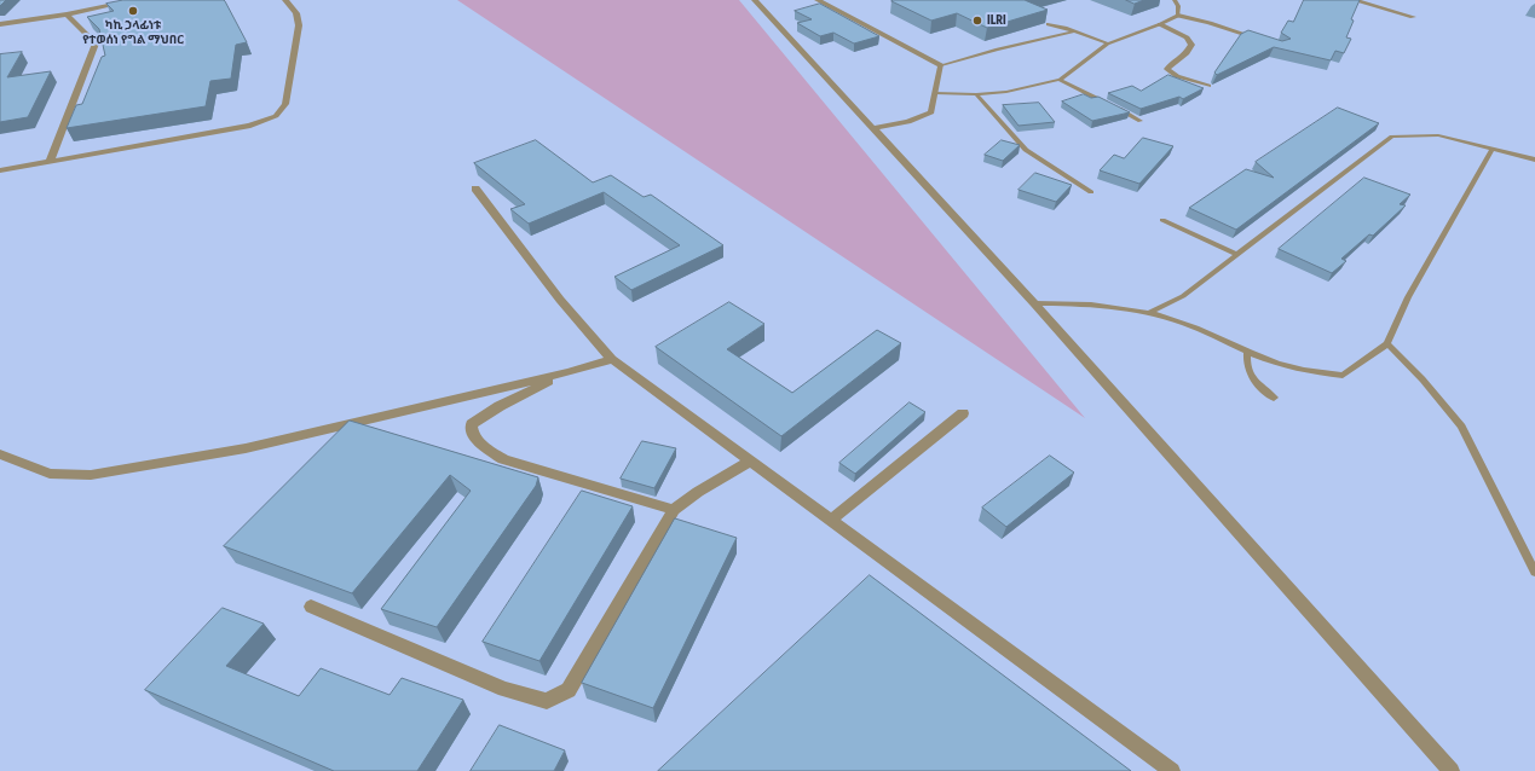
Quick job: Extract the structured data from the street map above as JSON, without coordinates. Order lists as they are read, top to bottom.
{
  "places": ["ካኪ ኃላፊነቱ የተወሰነ የግል ማህበር", "ILRI"]
}
